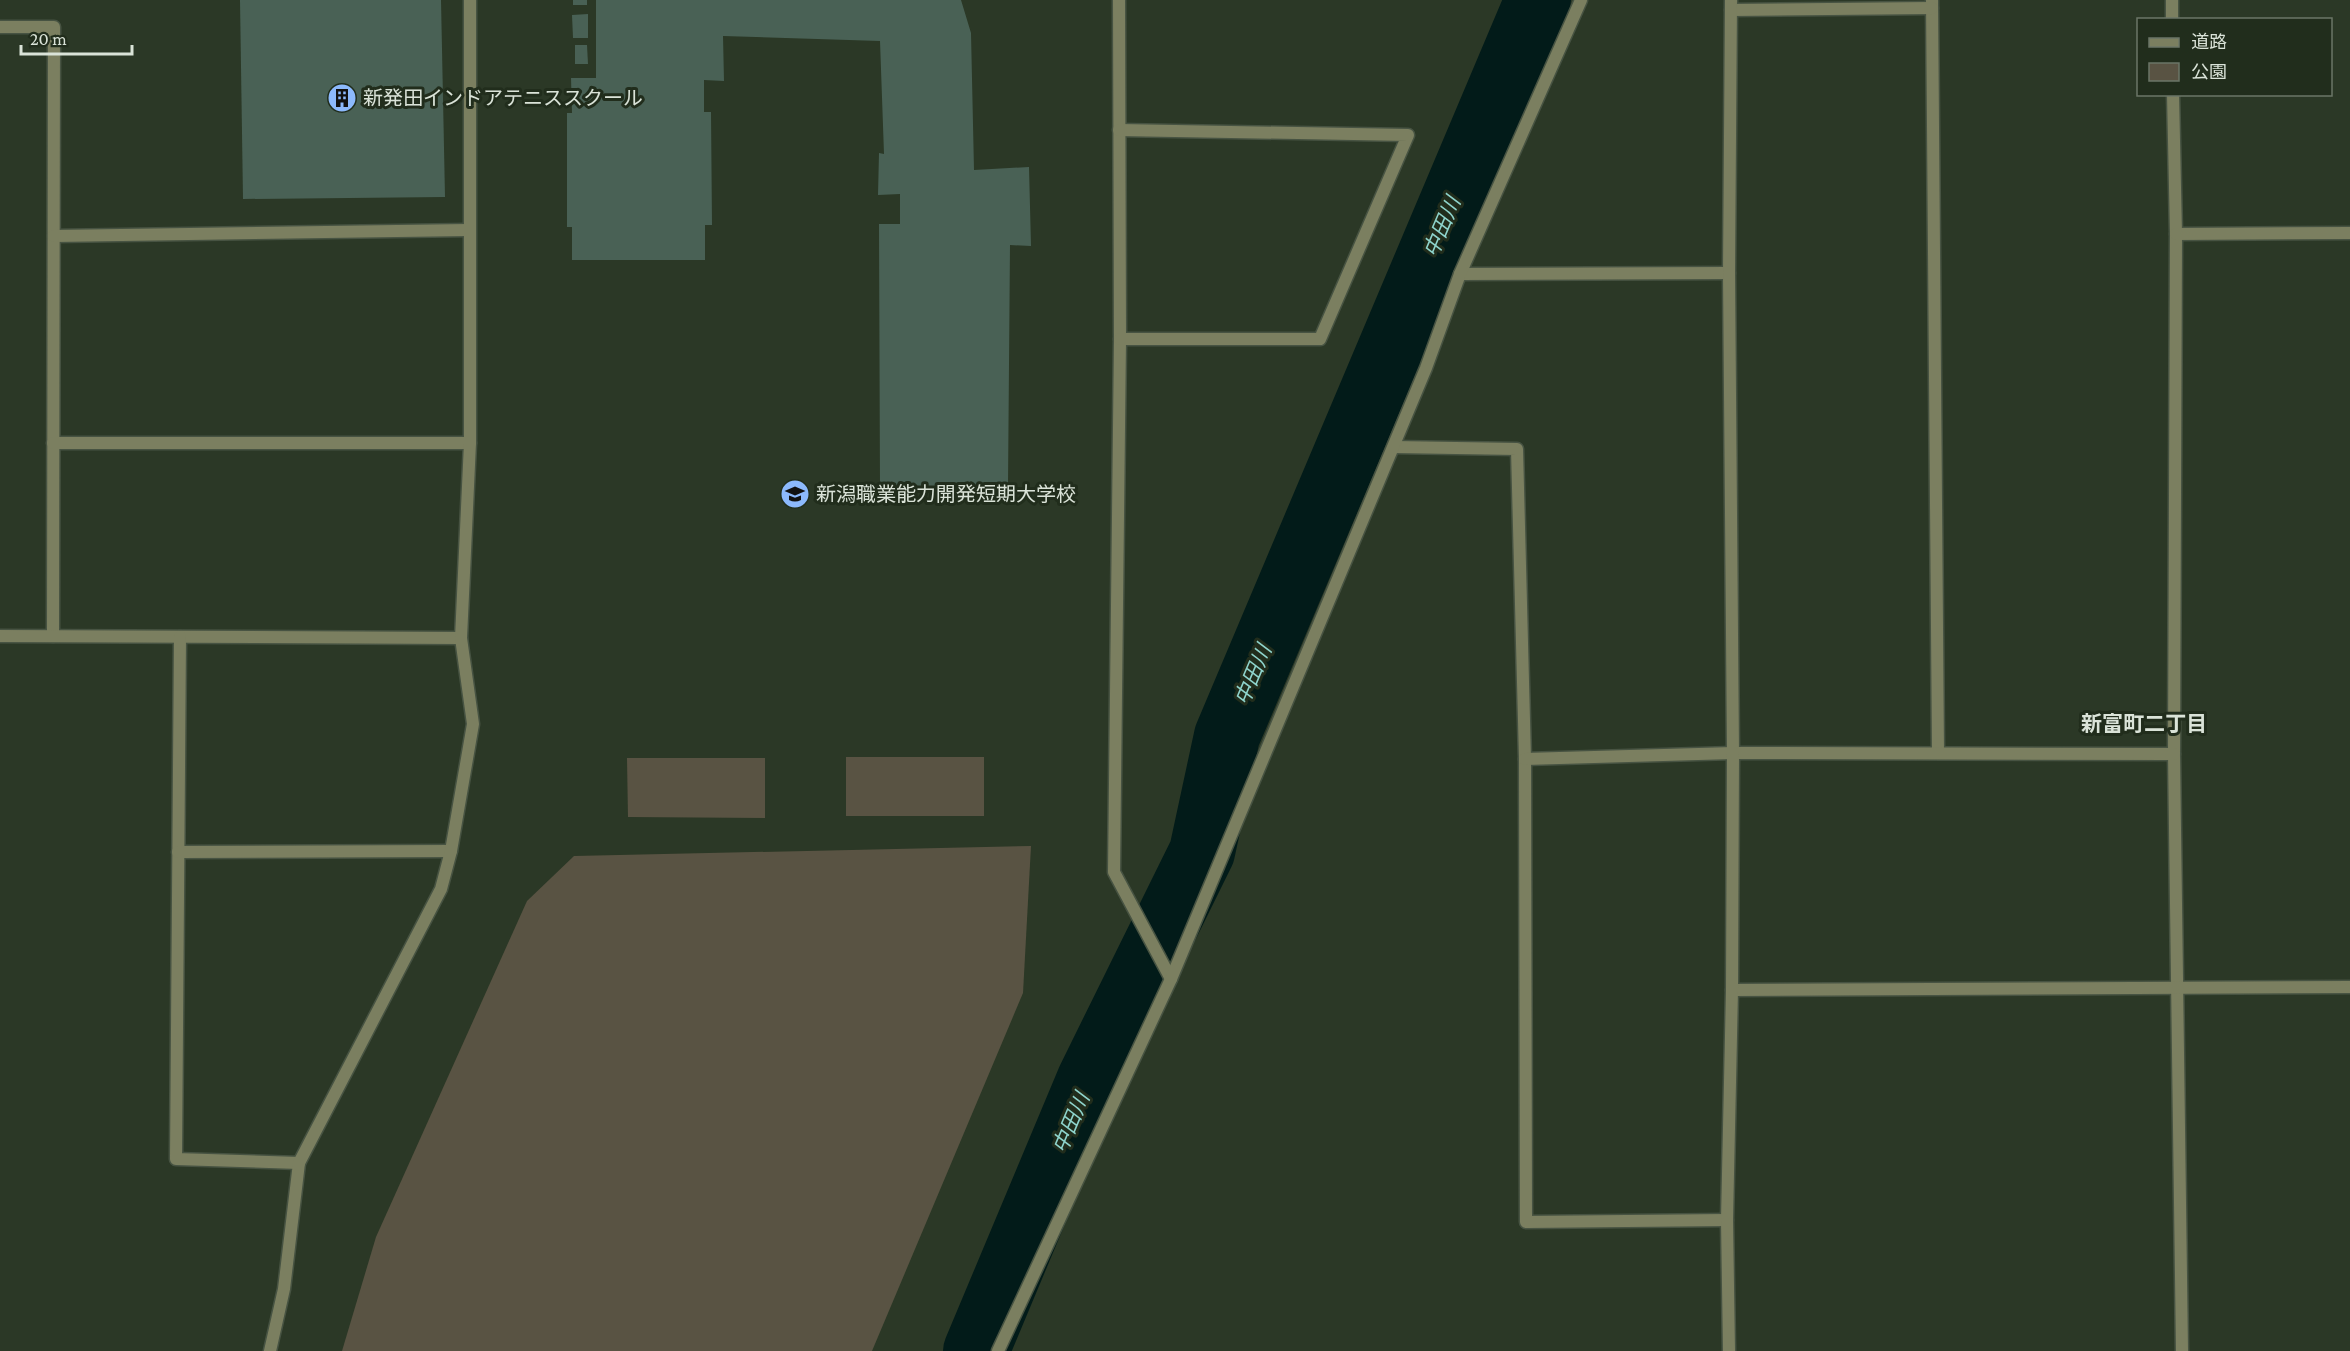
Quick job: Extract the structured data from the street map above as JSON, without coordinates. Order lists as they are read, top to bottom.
{
  "districts": ["新富町二丁目"],
  "water": ["中田川"],
  "places": {
    "building": ["新発田インドアテニススクール"],
    "school or university": ["新潟職業能力開発短期大学校"]
  },
  "legend": ["道路", "公園"],
  "scale_bar": "20 m"
}
